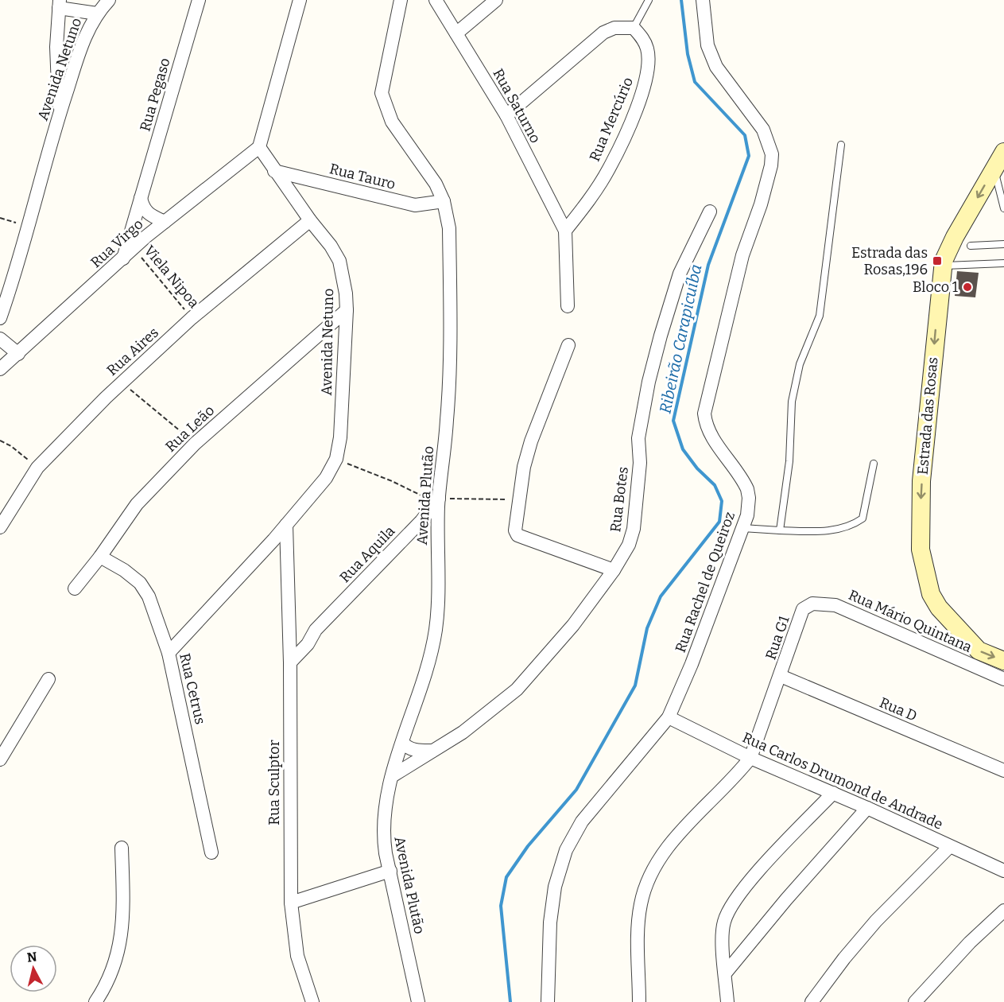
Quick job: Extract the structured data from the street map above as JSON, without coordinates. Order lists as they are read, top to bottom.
{
  "streets": {
    "main road": ["Estrada das Rosas"],
    "street": [
      "Avenida Netuno",
      "Rua Pegaso",
      "Rua Saturno",
      "Rua Mercúrio",
      "Rua Tauro",
      "Rua Virgo",
      "Rua Aires",
      "Rua Leão",
      "Avenida Plutão",
      "Rua Botes",
      "Rua Aquila",
      "Rua Rachel de Queiroz",
      "Rua Mário Quintana",
      "Rua G1",
      "Rua Cetrus",
      "Rua D",
      "Rua Carlos Drumond de Andrade",
      "Rua Sculptor"
    ],
    "path": ["Viela Nipoa"]
  },
  "crossings": [
    ["Avenida Netuno", "Rua Tauro"],
    ["Avenida Netuno", "Rua Virgo"],
    ["Avenida Netuno", "Rua Aires"],
    ["Avenida Netuno", "Rua Leão"],
    ["Avenida Netuno", "Rua Cetrus"],
    ["Avenida Netuno", "Rua Sculptor"],
    ["Rua Pegaso", "Rua Virgo"],
    ["Rua Saturno", "Rua Mercúrio"],
    ["Rua Tauro", "Avenida Plutão"],
    ["Rua Virgo", "Viela Nipoa"],
    ["Viela Nipoa", "Rua Aires"],
    ["Rua Leão", "Rua Cetrus"],
    ["Avenida Plutão", "Rua Botes"],
    ["Avenida Plutão", "Rua Aquila"],
    ["Rua Aquila", "Rua Sculptor"],
    ["Rua Rachel de Queiroz", "Rua Carlos Drumond de Andrade"],
    ["Rua Mário Quintana", "Rua G1"],
    ["Rua G1", "Rua D"],
    ["Rua G1", "Rua Carlos Drumond de Andrade"]
  ],
  "one_way": ["Estrada das Rosas"],
  "water": ["Ribeirão Carapicuíba"],
  "places": {
    "transit": ["Estrada das Rosas,196"],
    "other": ["Bloco 1"]
  },
  "north": "top"
}
